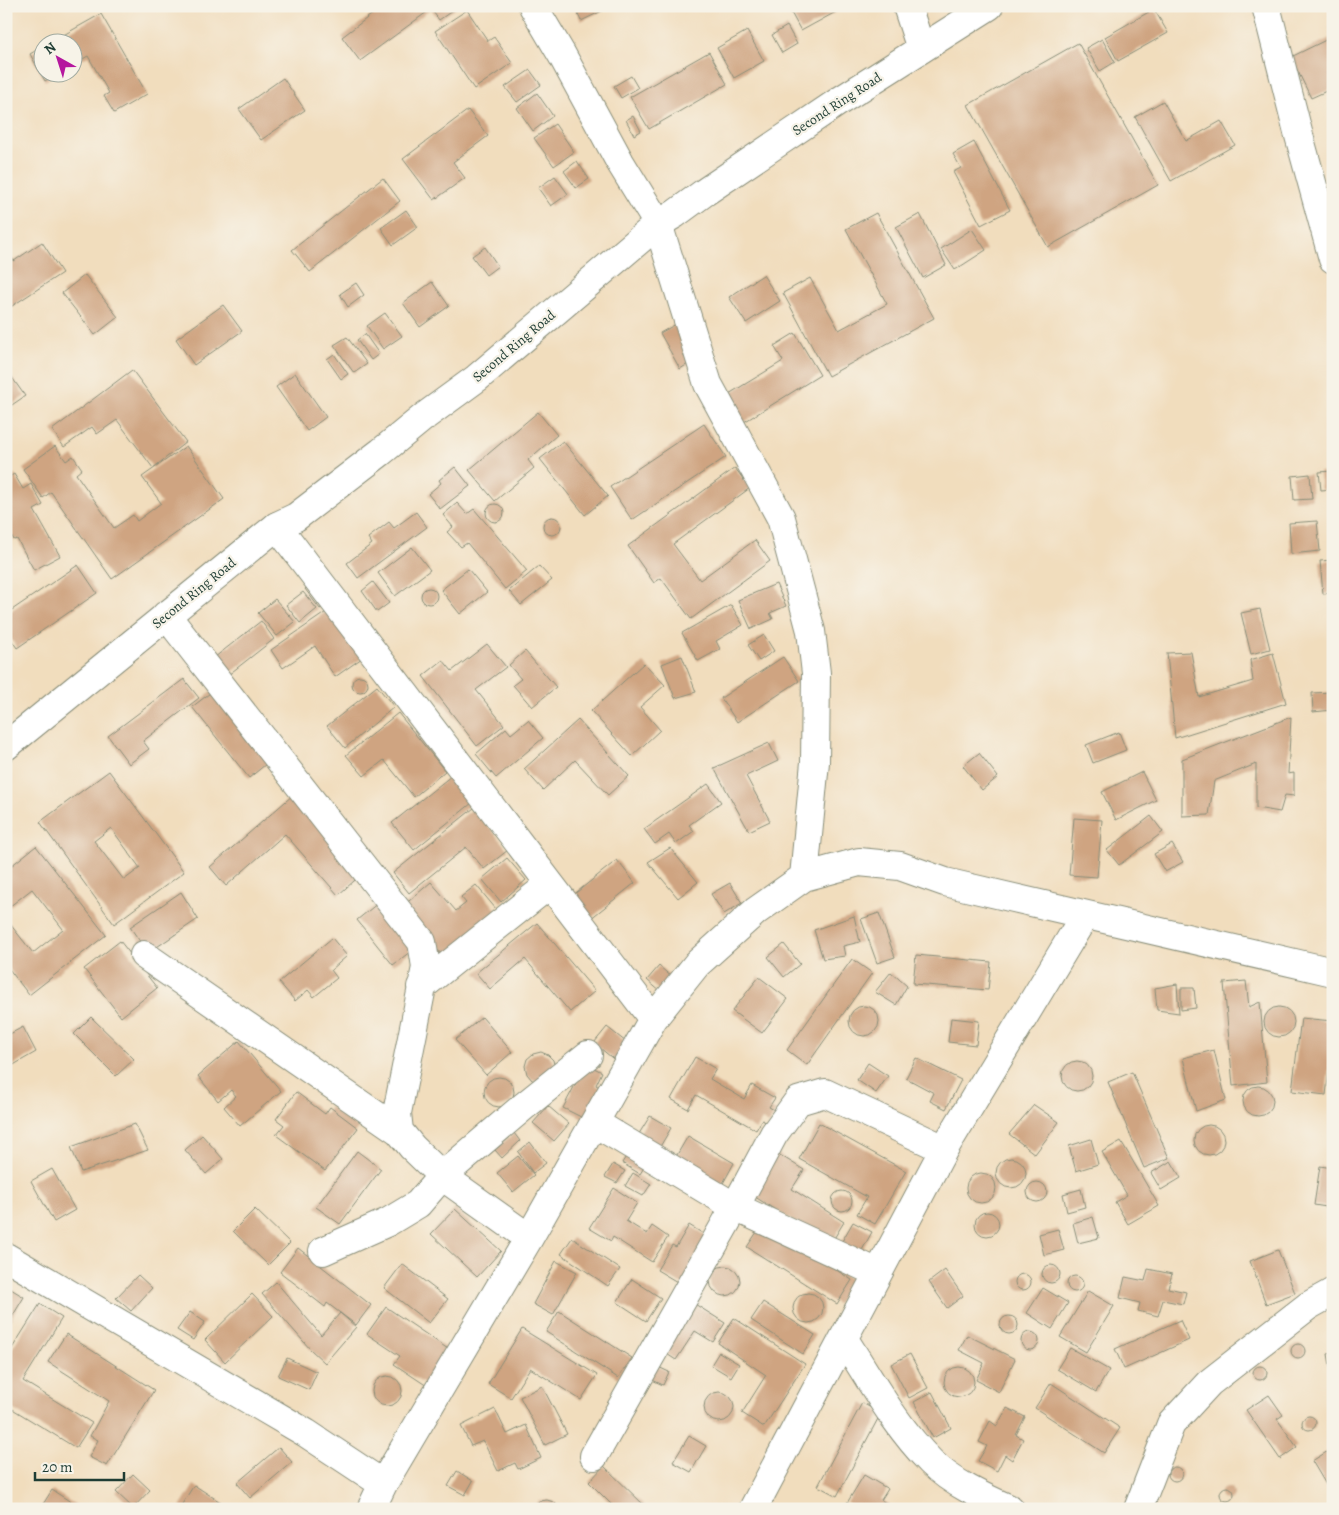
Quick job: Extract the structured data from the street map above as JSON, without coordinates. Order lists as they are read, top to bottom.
{
  "streets": {
    "street": ["Second Ring Road"]
  },
  "scale_bar": "20 m",
  "north": "top left"
}
